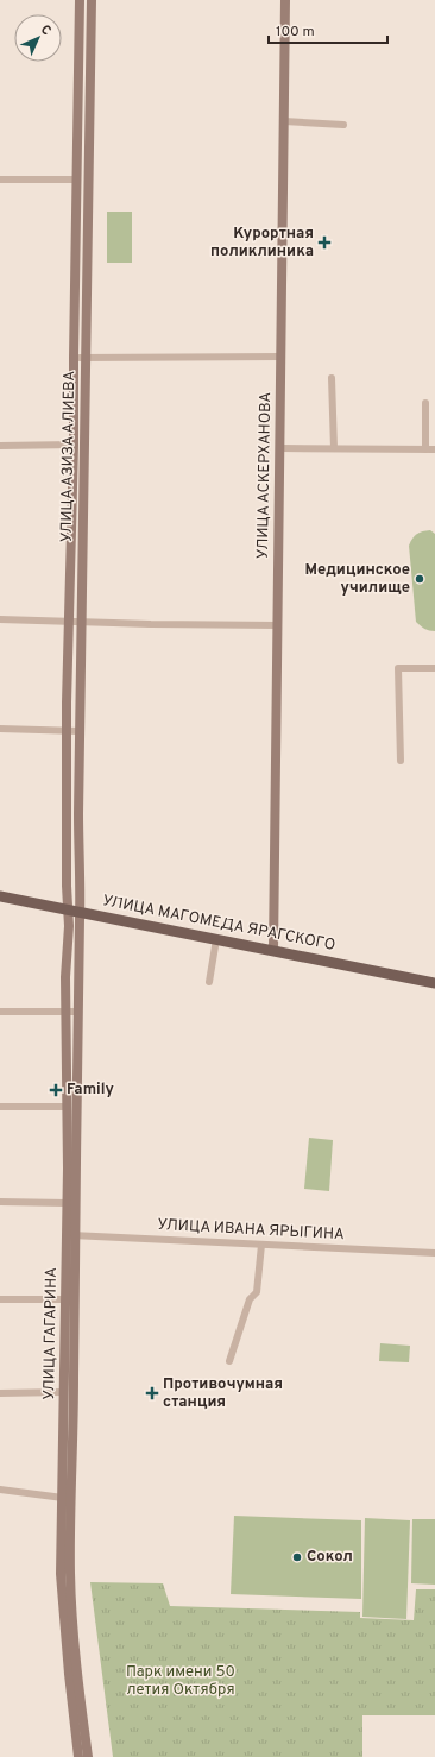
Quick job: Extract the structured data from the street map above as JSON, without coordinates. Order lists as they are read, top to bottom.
{
  "streets": {
    "main road": [
      "УЛИЦА АЗИЗА АЛИЕВА",
      "УЛИЦА АСКЕРХАНОВА",
      "УЛИЦА МАГОМЕДА ЯРАГСКОГО",
      "УЛИЦА ГАГАРИНА"
    ],
    "street": ["УЛИЦА ИВАНА ЯРЫГИНА"]
  },
  "crossings": [
    ["УЛИЦА АЗИЗА АЛИЕВА", "УЛИЦА МАГОМЕДА ЯРАГСКОГО"],
    ["УЛИЦА АЗИЗА АЛИЕВА", "УЛИЦА ГАГАРИНА"],
    ["УЛИЦА АСКЕРХАНОВА", "УЛИЦА МАГОМЕДА ЯРАГСКОГО"],
    ["УЛИЦА МАГОМЕДА ЯРАГСКОГО", "УЛИЦА ГАГАРИНА"],
    ["УЛИЦА ИВАНА ЯРЫГИНА", "УЛИЦА ГАГАРИНА"]
  ],
  "parks": ["Парк имени 50 летия Октября"],
  "places": {
    "health": ["Курортная поликлиника", "Family", "Противочумная станция"],
    "other": ["Медицинское училище", "Сокол"]
  },
  "scale_bar": "100 m",
  "north": "top right"
}
